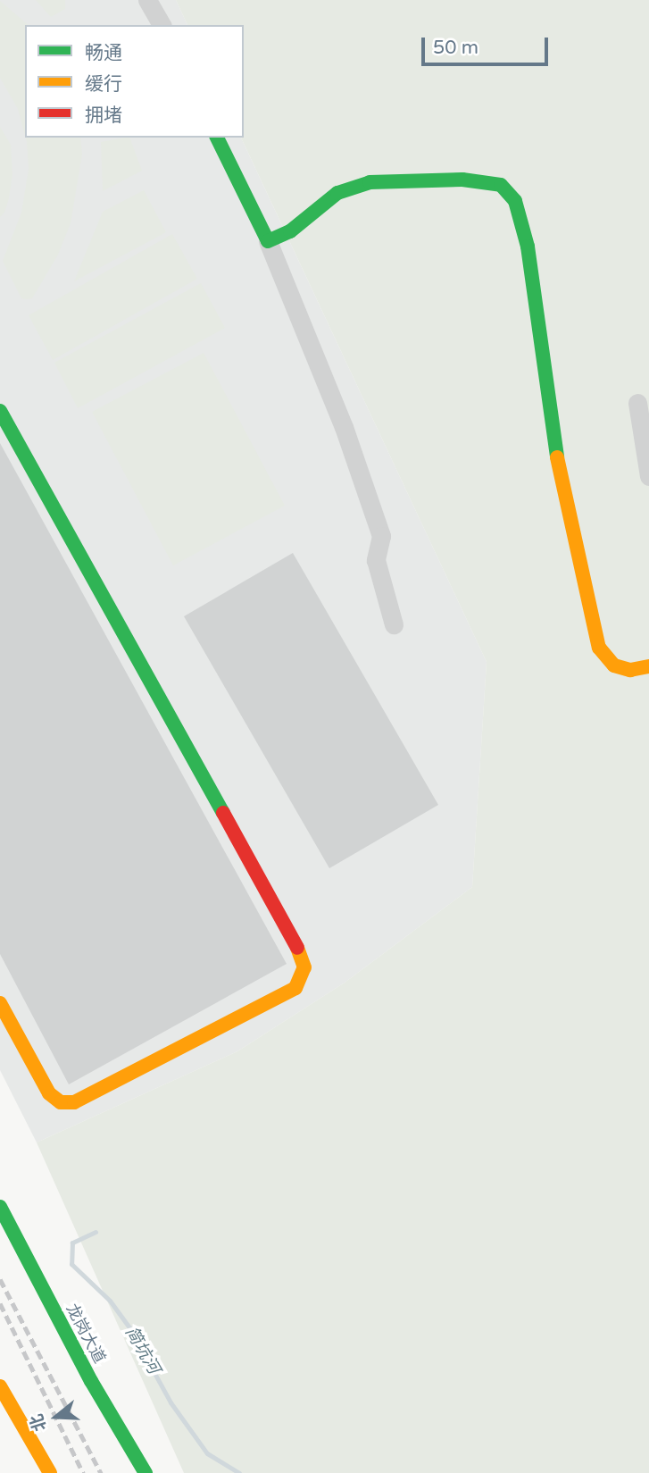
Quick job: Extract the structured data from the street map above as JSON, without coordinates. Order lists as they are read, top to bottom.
{
  "streets": {
    "main road": ["龙岗大道"]
  },
  "water": ["简坑河"],
  "legend": ["畅通", "缓行", "拥堵"],
  "scale_bar": "50 m",
  "north": "left"
}
